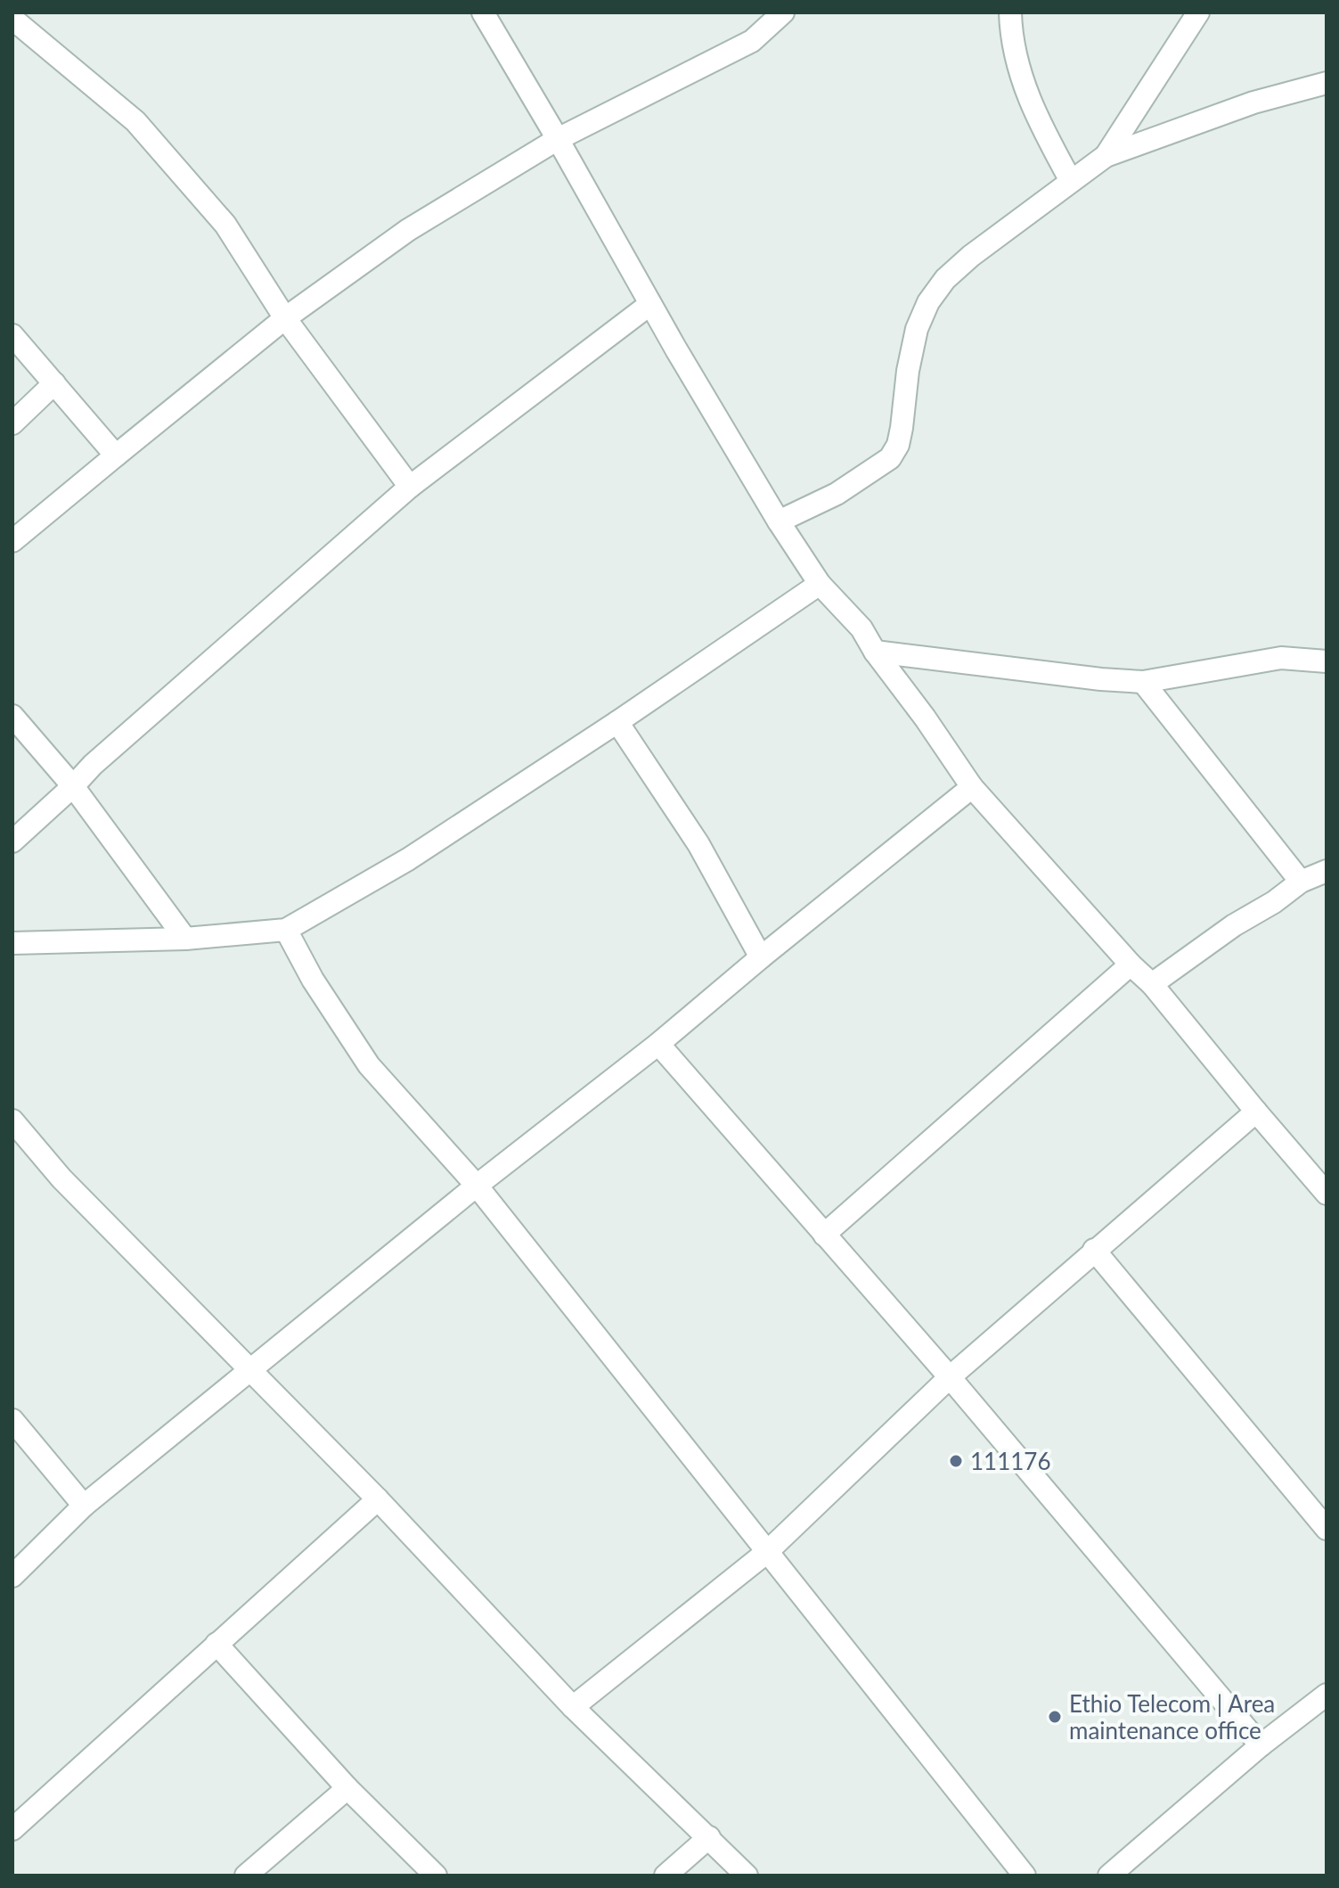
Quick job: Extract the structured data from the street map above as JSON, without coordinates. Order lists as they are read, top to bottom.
{
  "places": ["111176", "Ethio Telecom | Area maintenance office"]
}
